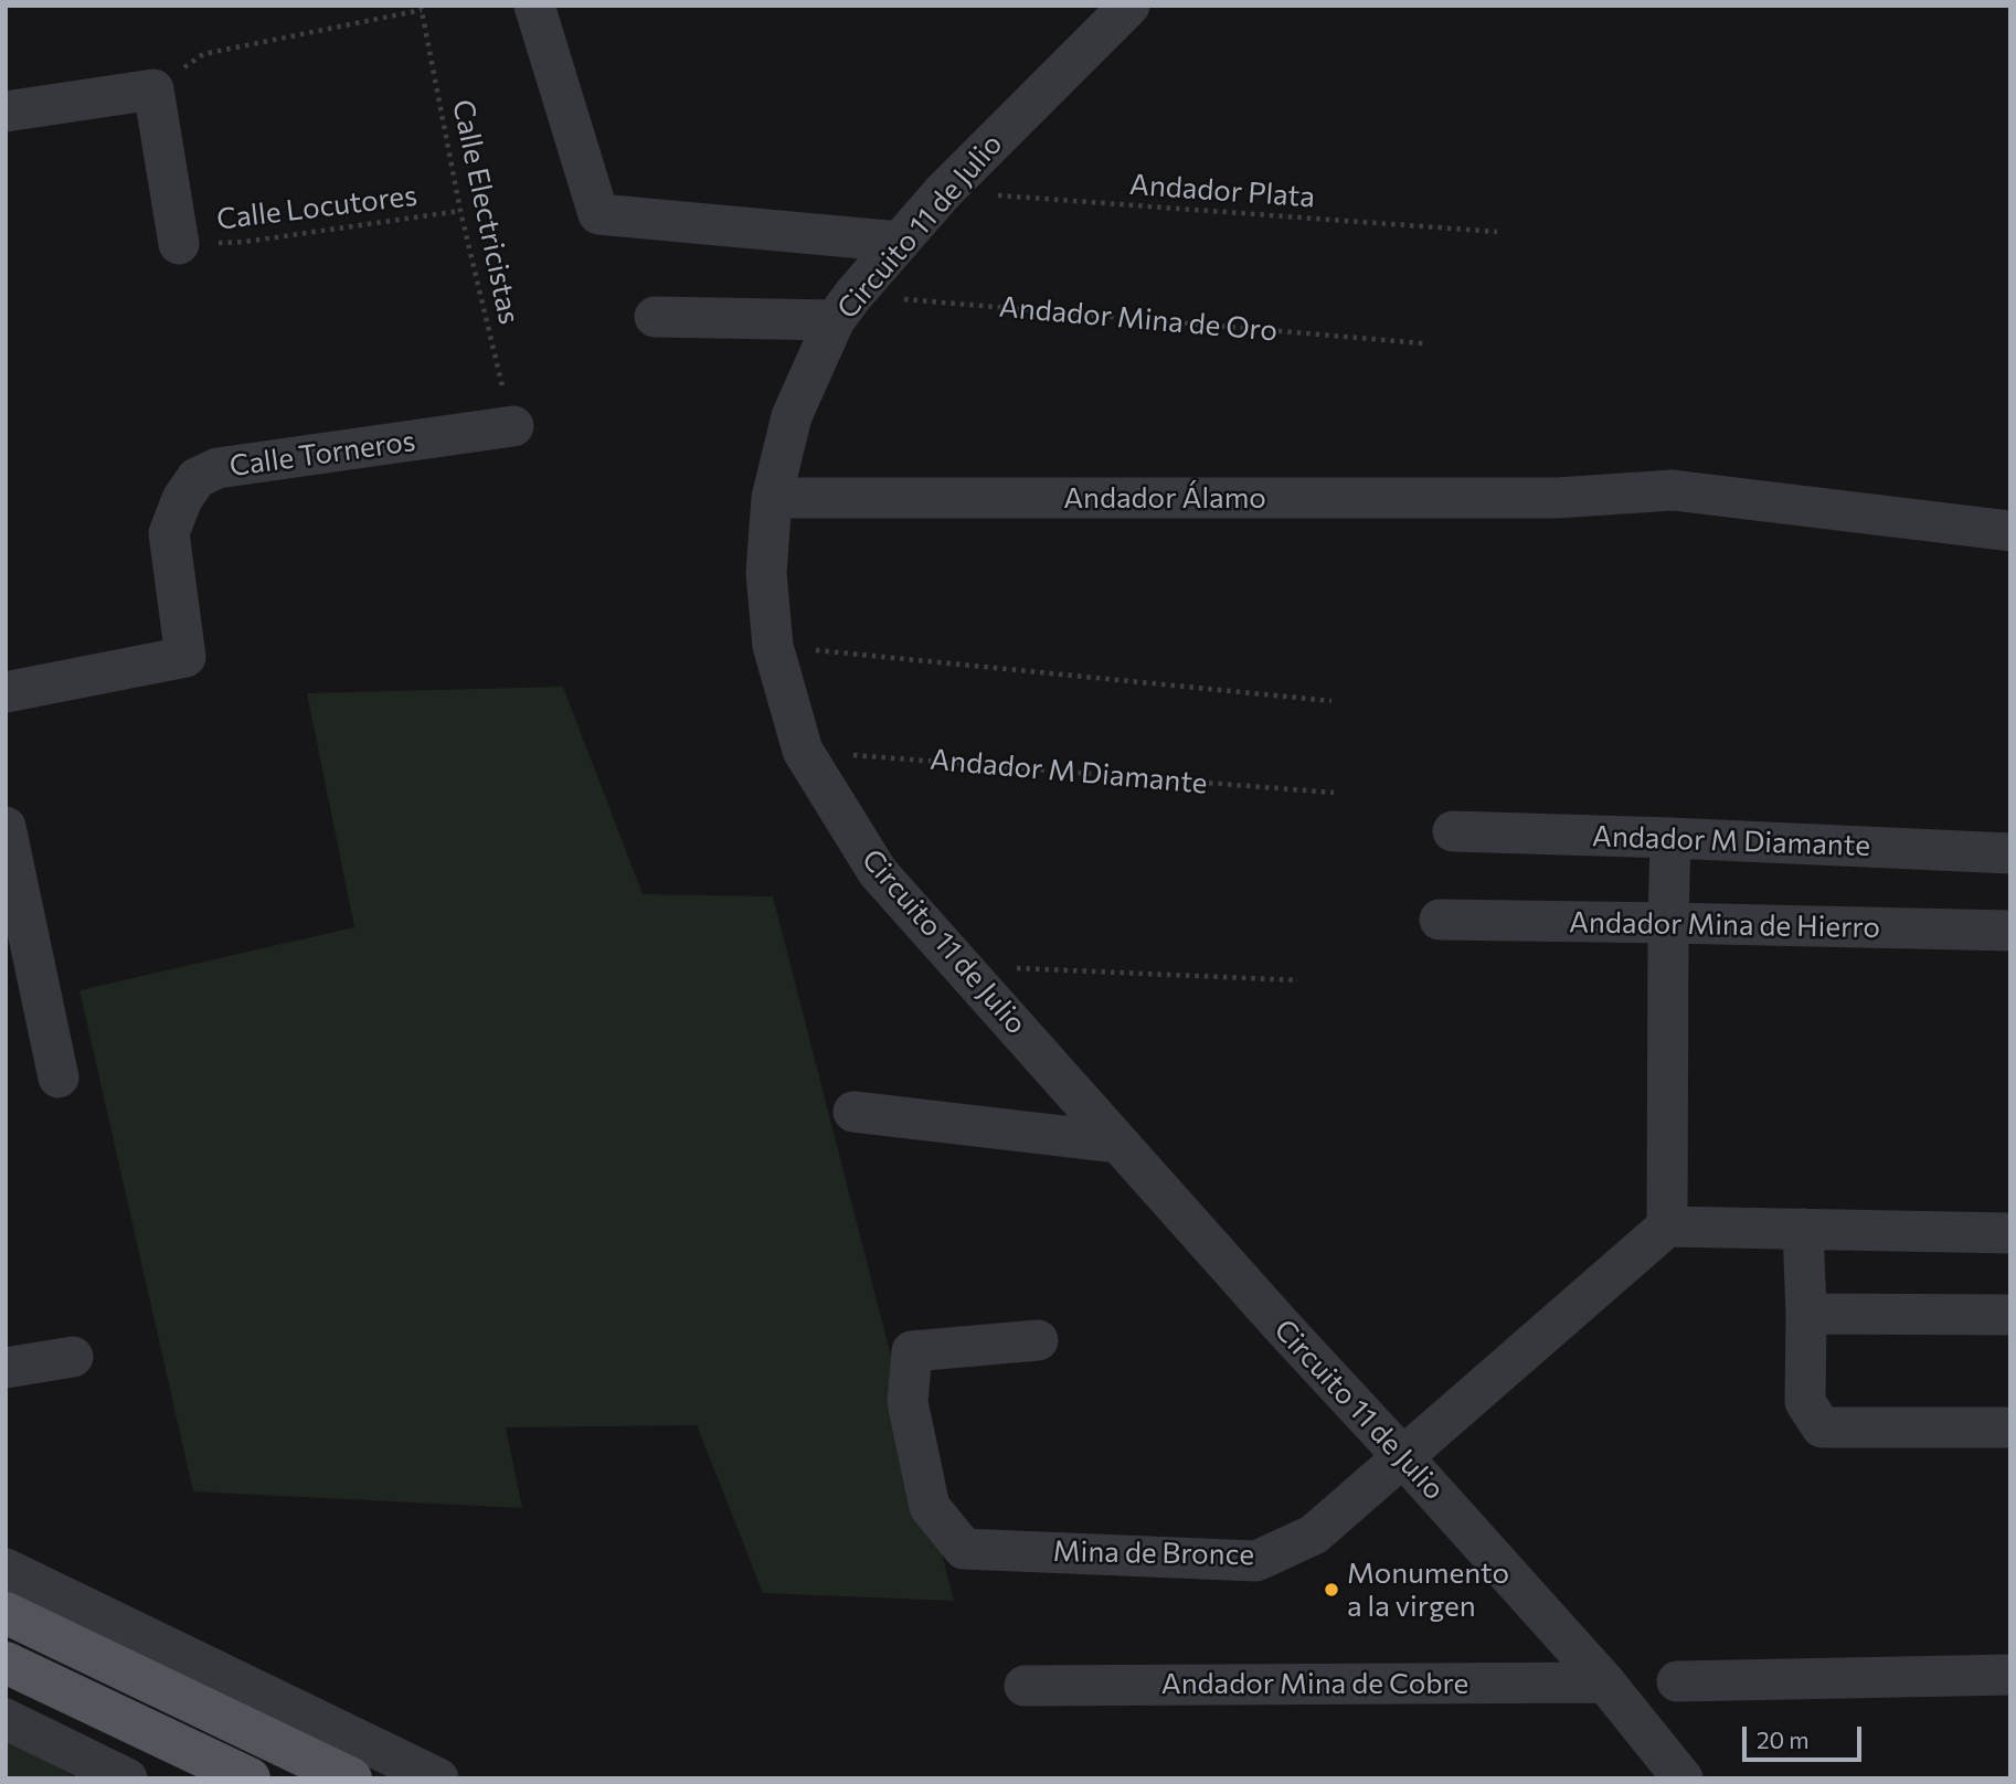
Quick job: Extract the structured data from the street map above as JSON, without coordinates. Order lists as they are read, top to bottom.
{
  "streets": {
    "street": [
      "Circuito 11 de Julio",
      "Calle Torneros",
      "Andador Álamo",
      "Andador M Diamante",
      "Andador Mina de Hierro",
      "Mina de Bronce",
      "Andador Mina de Cobre"
    ],
    "path": [
      "Andador Plata",
      "Calle Locutores",
      "Calle Electricistas",
      "Andador Mina de Oro"
    ]
  },
  "crossings": [
    ["Andador Plata", "Circuito 11 de Julio"],
    ["Calle Locutores", "Calle Electricistas"],
    ["Calle Electricistas", "Calle Torneros"],
    ["Circuito 11 de Julio", "Andador Mina de Oro"],
    ["Circuito 11 de Julio", "Andador Álamo"],
    ["Circuito 11 de Julio", "Andador M Diamante"],
    ["Circuito 11 de Julio", "Mina de Bronce"],
    ["Circuito 11 de Julio", "Andador Mina de Cobre"]
  ],
  "places": ["Monumento a la virgen"],
  "scale_bar": "20 m"
}
